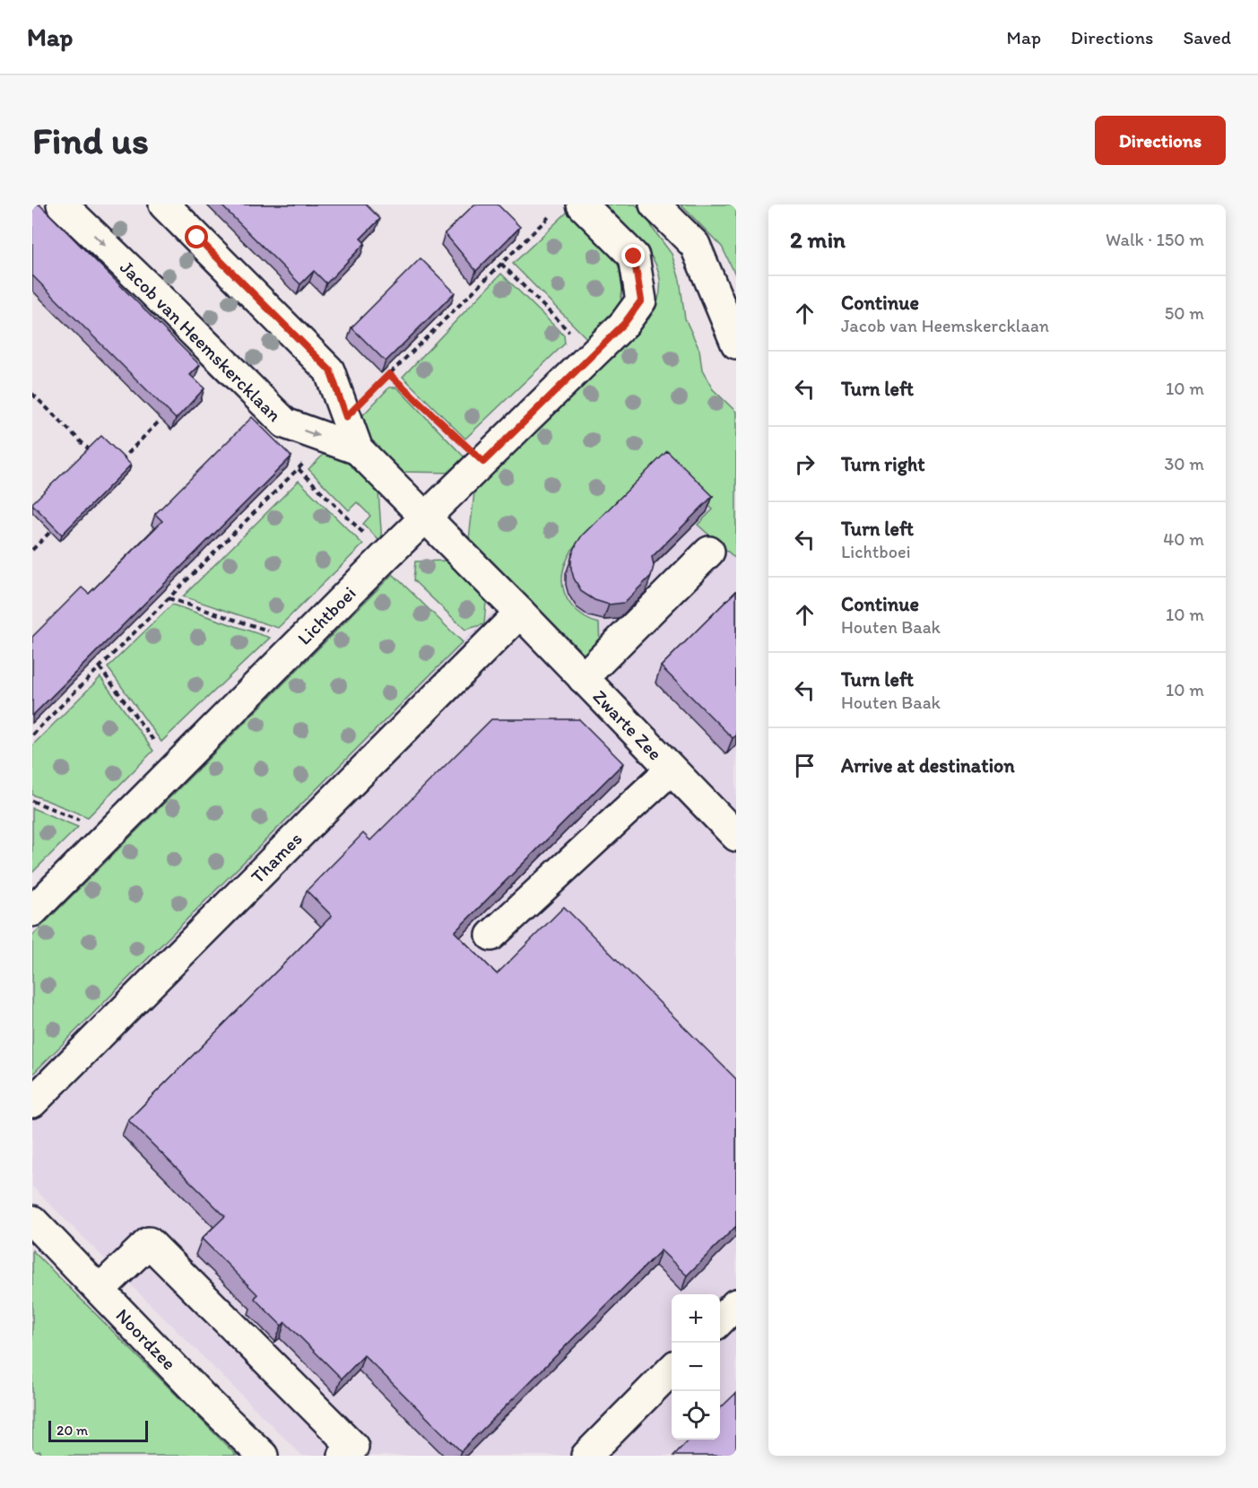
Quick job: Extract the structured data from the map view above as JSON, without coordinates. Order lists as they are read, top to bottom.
{
  "streets": {
    "street": [
      "Jacob van Heemskercklaan",
      "Lichtboei",
      "Zwarte Zee",
      "Thames",
      "Noordzee"
    ]
  },
  "crossings": [
    ["Jacob van Heemskercklaan", "Lichtboei"],
    ["Jacob van Heemskercklaan", "Zwarte Zee"],
    ["Jacob van Heemskercklaan", "Thames"],
    ["Zwarte Zee", "Thames"]
  ],
  "scale_bar": "20 m",
  "page": {
    "header": "Map",
    "nav": ["Map", "Directions", "Saved"],
    "buttons": "Directions",
    "title": "Find us",
    "heading": ["2 min", "Walk · 150 m"],
    "list": [
      ["Continue", "Jacob van Heemskercklaan", "50 m"],
      ["Turn left", "10 m"],
      ["Turn right", "30 m"],
      ["Turn left", "Lichtboei", "40 m"],
      ["Continue", "Houten Baak", "10 m"],
      ["Turn left", "Houten Baak", "10 m"],
      "Arrive at destination"
    ],
    "map_buttons": ["+", "−"],
    "scale": "20 m"
  }
}
